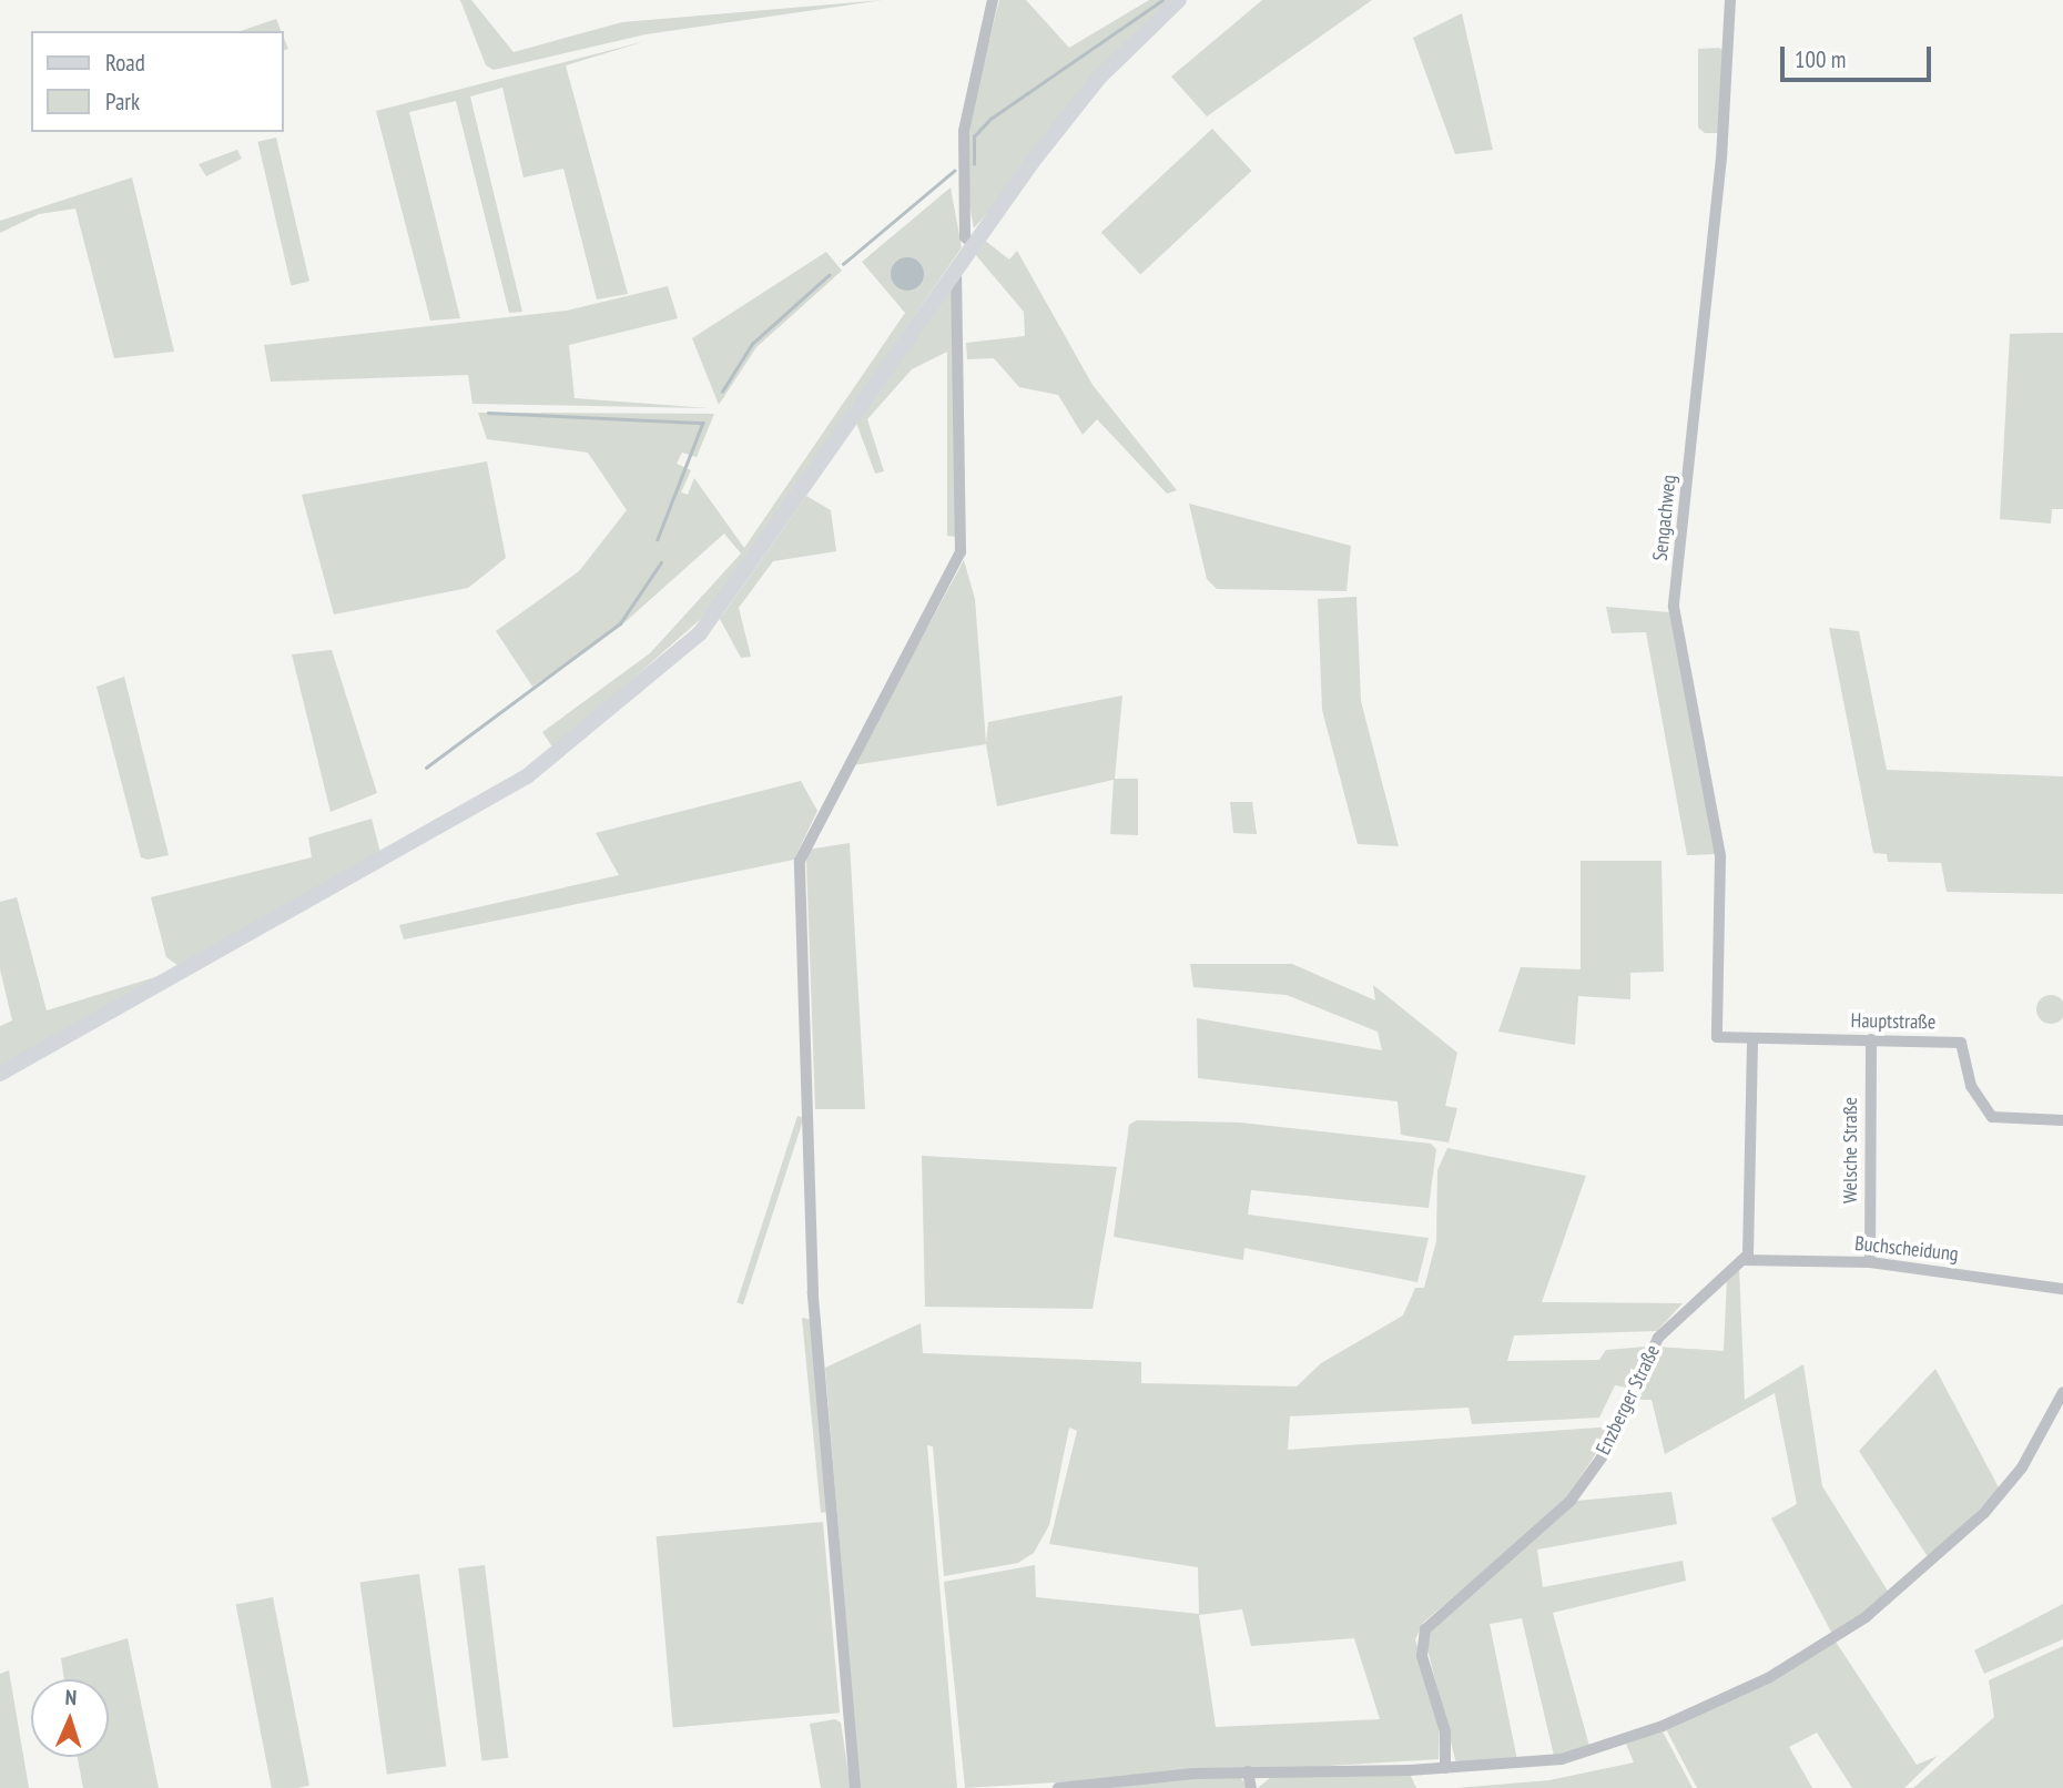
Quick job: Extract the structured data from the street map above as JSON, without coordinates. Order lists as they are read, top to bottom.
{
  "streets": {
    "street": [
      "Sengachweg",
      "Hauptstraße",
      "Welsche Straße",
      "Buchscheidung",
      "Enzberger Straße"
    ]
  },
  "crossings": [
    ["Sengachweg", "Hauptstraße"],
    ["Hauptstraße", "Welsche Straße"],
    ["Welsche Straße", "Buchscheidung"],
    ["Buchscheidung", "Enzberger Straße"]
  ],
  "legend": ["Road", "Park"],
  "scale_bar": "100 m",
  "north": "top"
}
